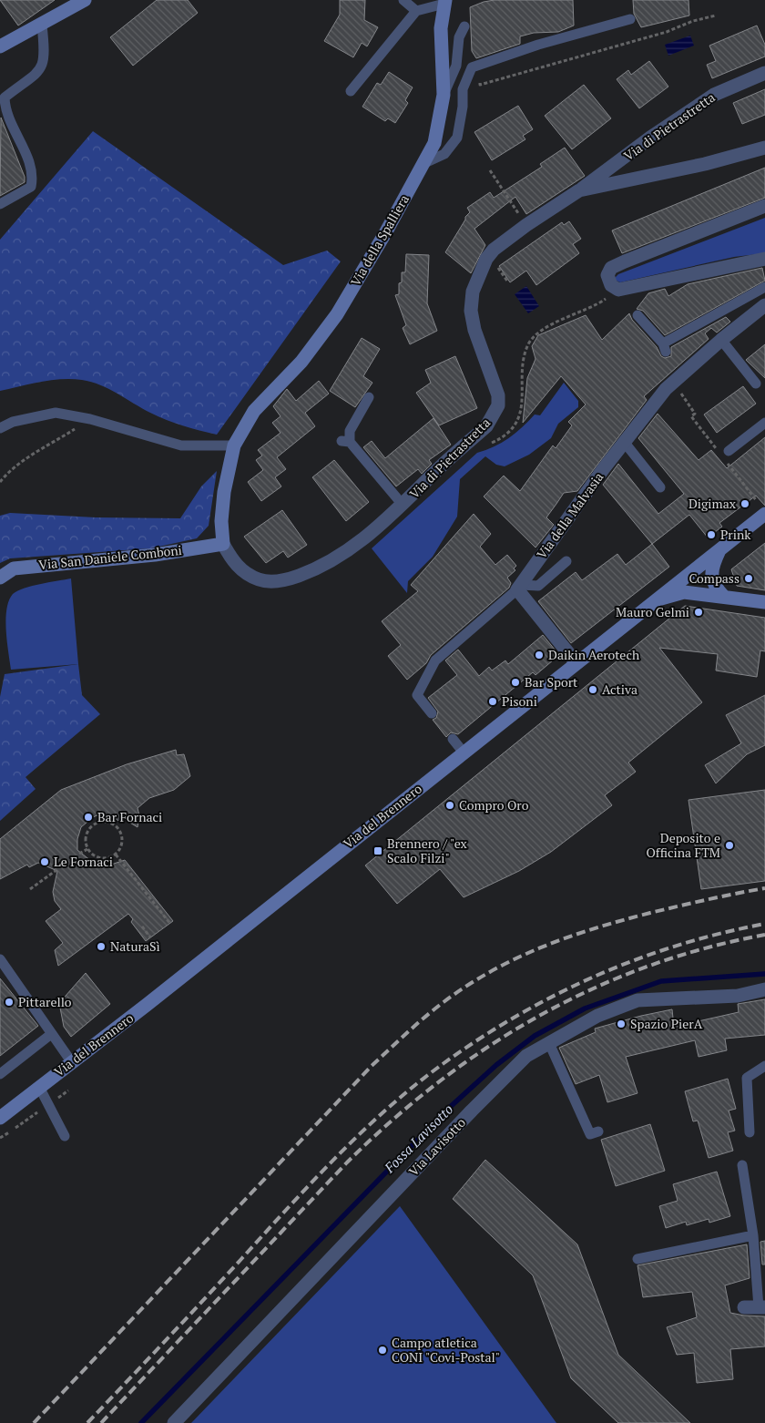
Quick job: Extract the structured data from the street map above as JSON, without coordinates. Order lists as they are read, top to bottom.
{
  "streets": {
    "main road": ["Via della Spalliera", "Via San Daniele Comboni", "Via del Brennero"],
    "street": ["Via di Pietrastretta", "Via della Malvasia", "Via Lavisotto"]
  },
  "crossings": [
    ["Via di Pietrastretta", "Via della Spalliera"],
    ["Via di Pietrastretta", "Via San Daniele Comboni"],
    ["Via della Spalliera", "Via San Daniele Comboni"]
  ],
  "water": ["Fossa Lavisotto"],
  "places": {
    "other": [
      "Digimax",
      "Prink",
      "Compass",
      "Mauro Gelmi",
      "Daikin Aerotech",
      "Bar Sport",
      "Activa",
      "Pisoni",
      "Compro Oro",
      "Bar Fornaci",
      "Deposito e Officina FTM",
      "Le Fornaci",
      "NaturaSì",
      "Pittarello",
      "Spazio PierA",
      "Campo atletica CONI \"Covi-Postal\""
    ],
    "transit": ["Brennero / \"ex Scalo Filzi\""]
  }
}
